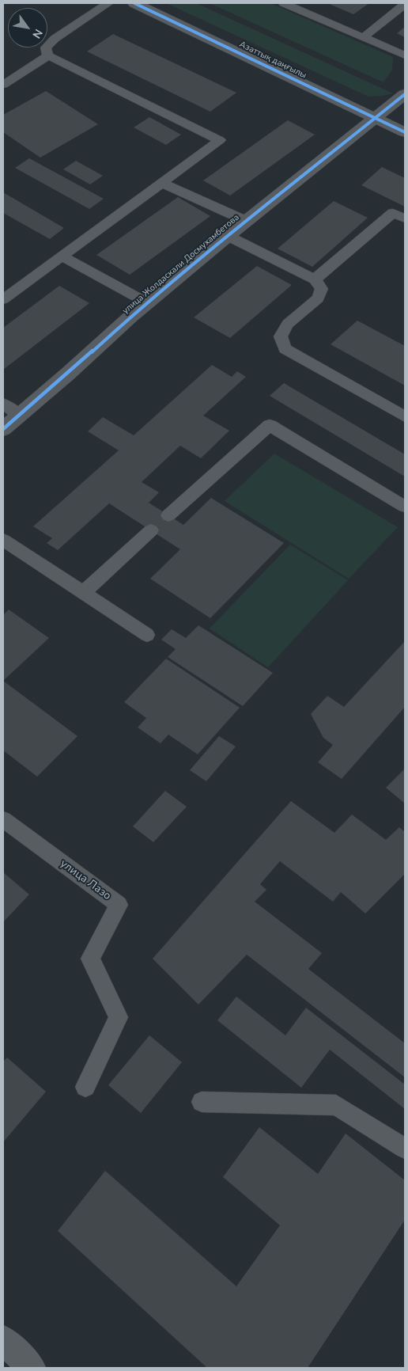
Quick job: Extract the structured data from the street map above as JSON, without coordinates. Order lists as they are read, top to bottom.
{
  "streets": {
    "street": ["Азаттық даңғылы", "улица Жолдаскали Досмухамбетова"],
    "lane": ["улица Лазо"]
  },
  "crossings": [
    ["Азаттық даңғылы", "улица Жолдаскали Досмухамбетова"]
  ],
  "north": "bottom right"
}
